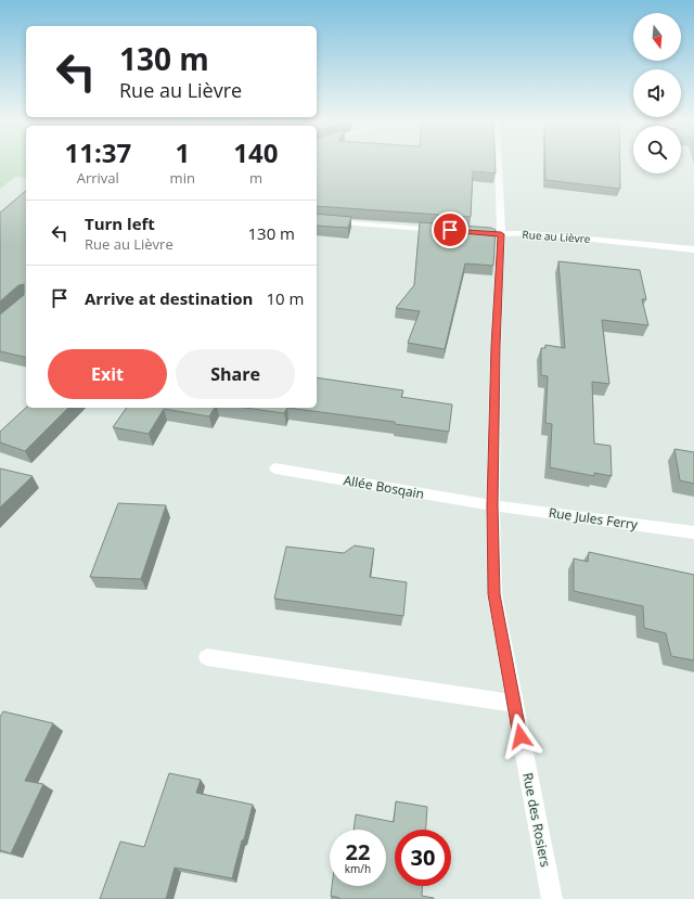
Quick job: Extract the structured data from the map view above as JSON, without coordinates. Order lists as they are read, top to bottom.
{
  "streets": {
    "street": [
      "Rue au Lièvre",
      "Allée Bosqain",
      "Rue Jules Ferry",
      "Rue des Rosiers"
    ]
  },
  "crossings": [
    ["Rue au Lièvre", "Rue des Rosiers"],
    ["Allée Bosqain", "Rue Jules Ferry"],
    ["Allée Bosqain", "Rue des Rosiers"],
    ["Rue Jules Ferry", "Rue des Rosiers"]
  ],
  "north": "bottom",
  "page": {
    "turn": ["130 m", "Rue au Lièvre"],
    "eta": [
      "11:37",
      "Arrival",
      "1",
      "min",
      "140",
      "m"
    ],
    "list": [
      {
        "name": "Turn left",
        "note": "Rue au Lièvre",
        "value": "130 m"
      },
      {
        "name": "Arrive at destination",
        "value": "10 m"
      }
    ],
    "buttons": ["Exit", "Share"],
    "speed": "22 km/h",
    "limit": "30"
  }
}
